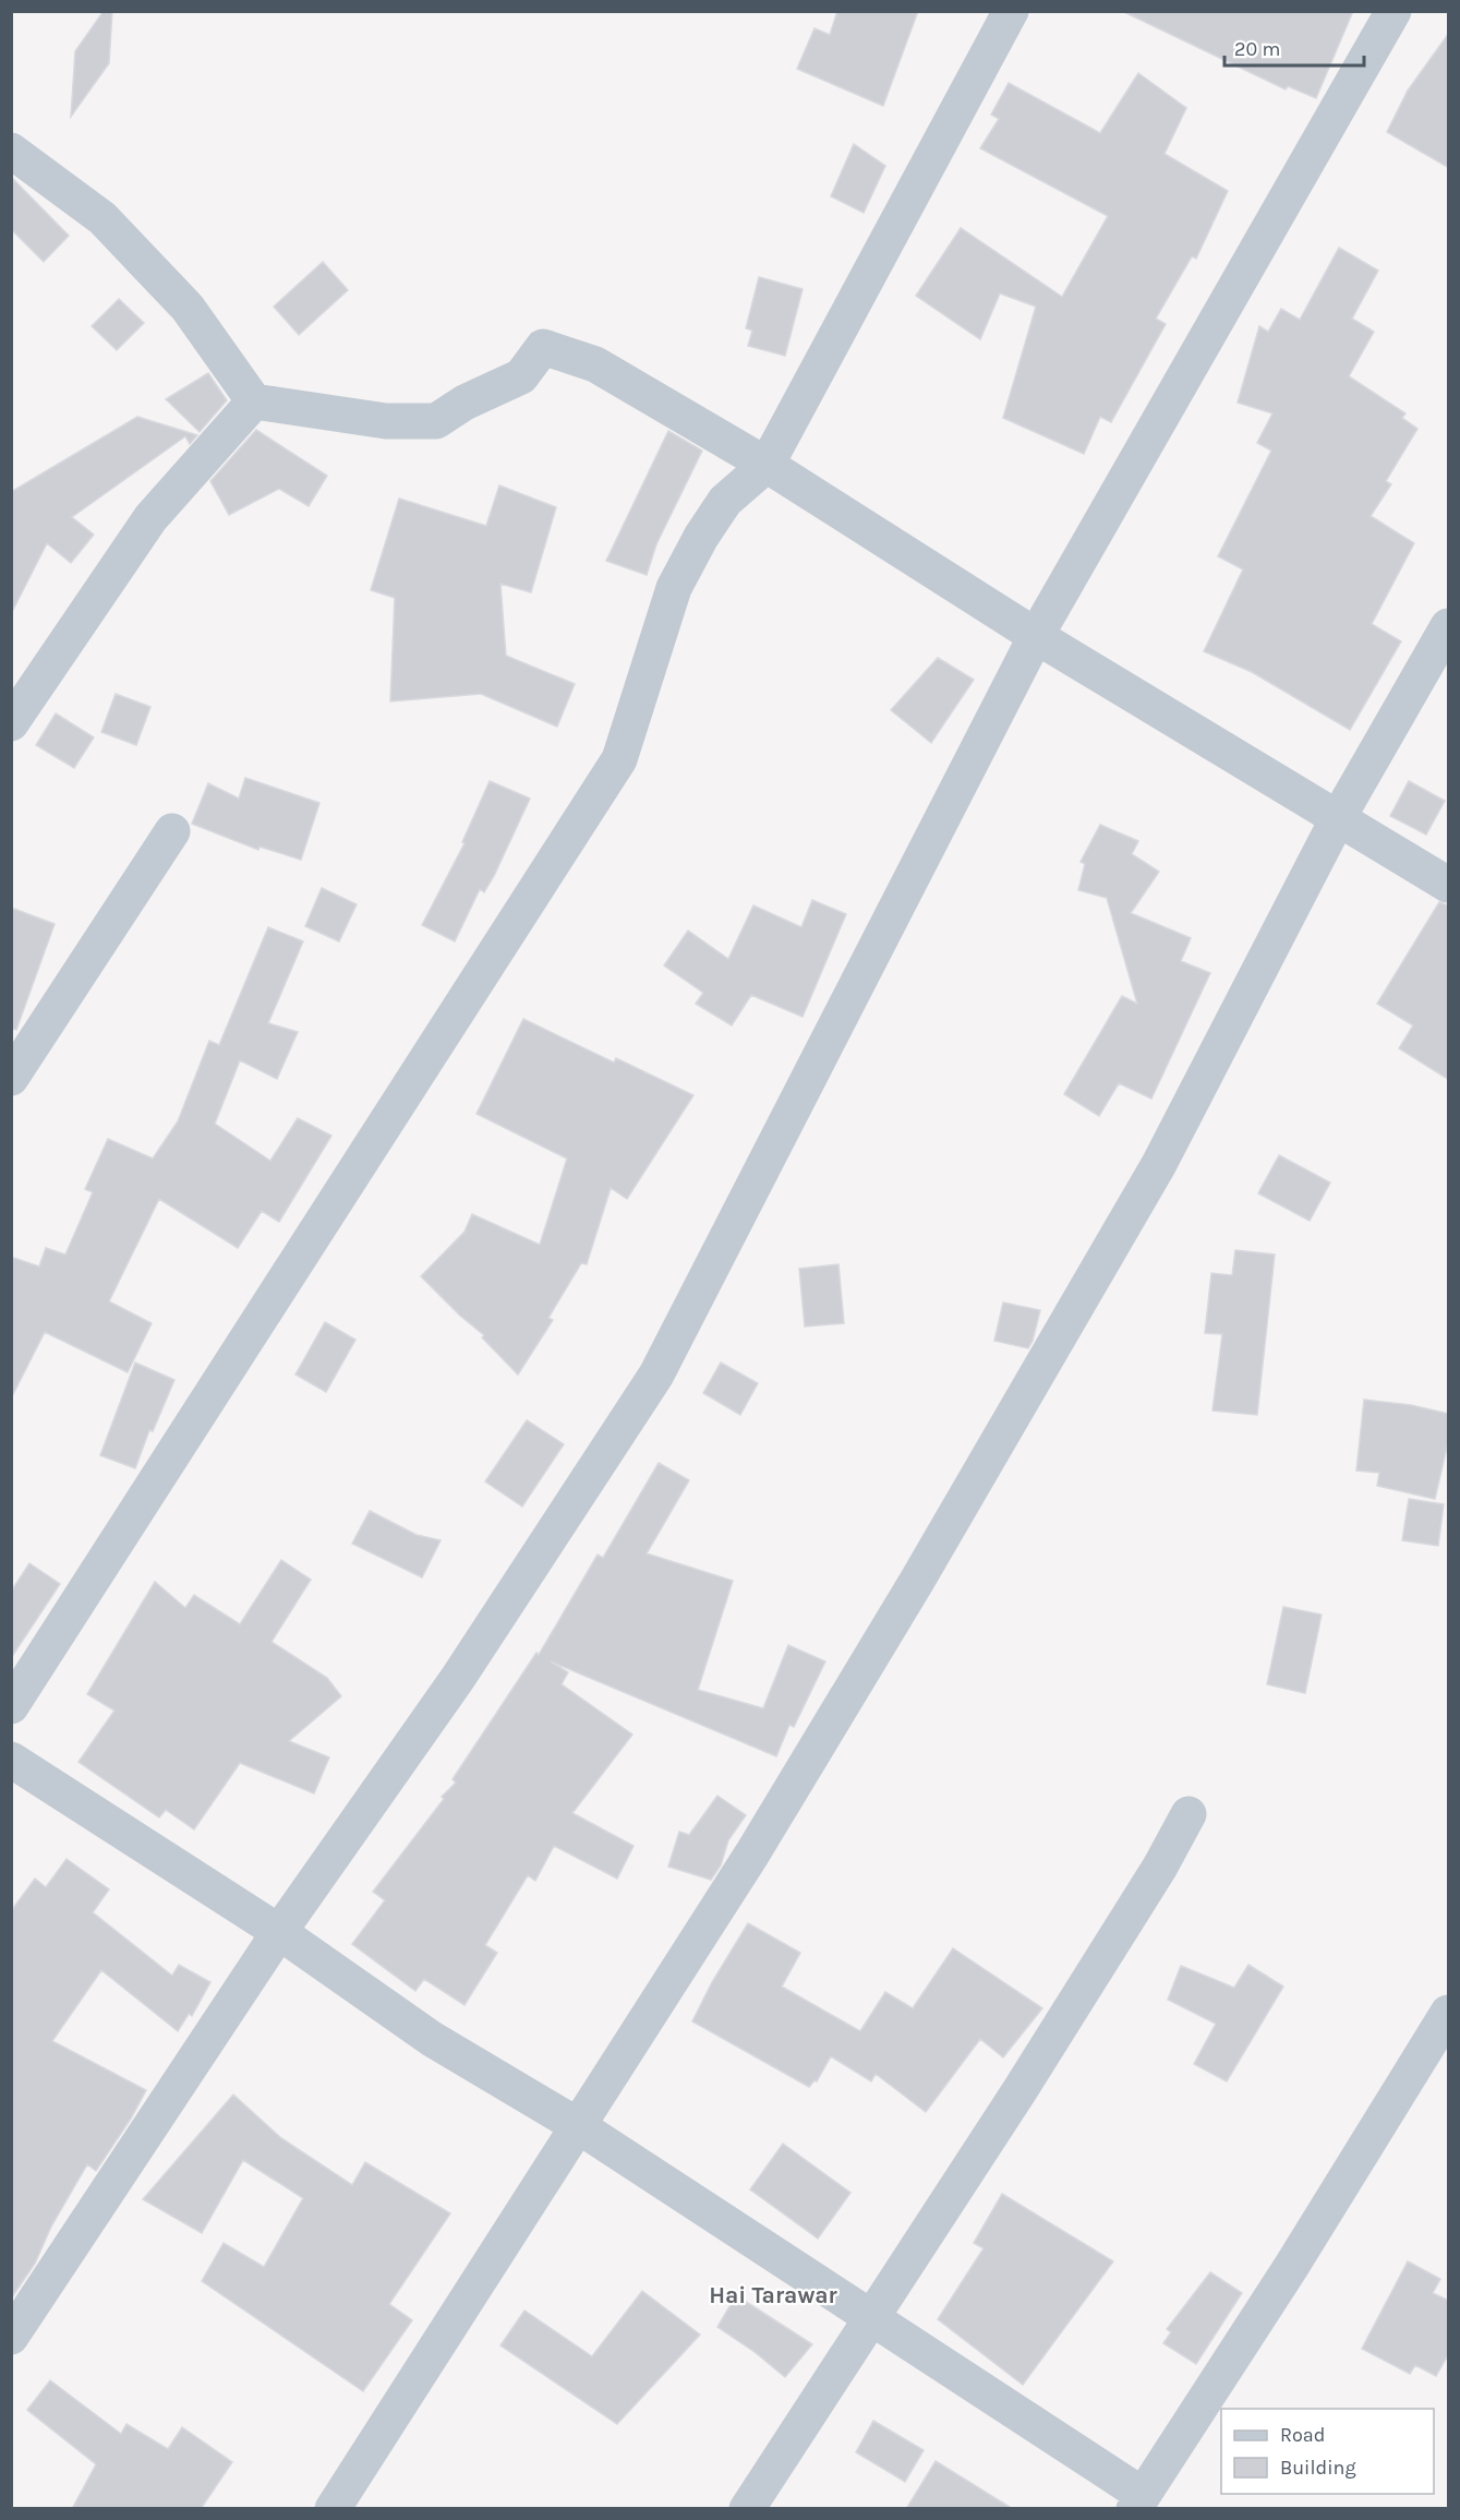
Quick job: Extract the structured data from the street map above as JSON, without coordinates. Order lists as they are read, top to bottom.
{
  "districts": ["Hai Tarawar"],
  "legend": ["Road", "Building"],
  "scale_bar": "20 m"
}
